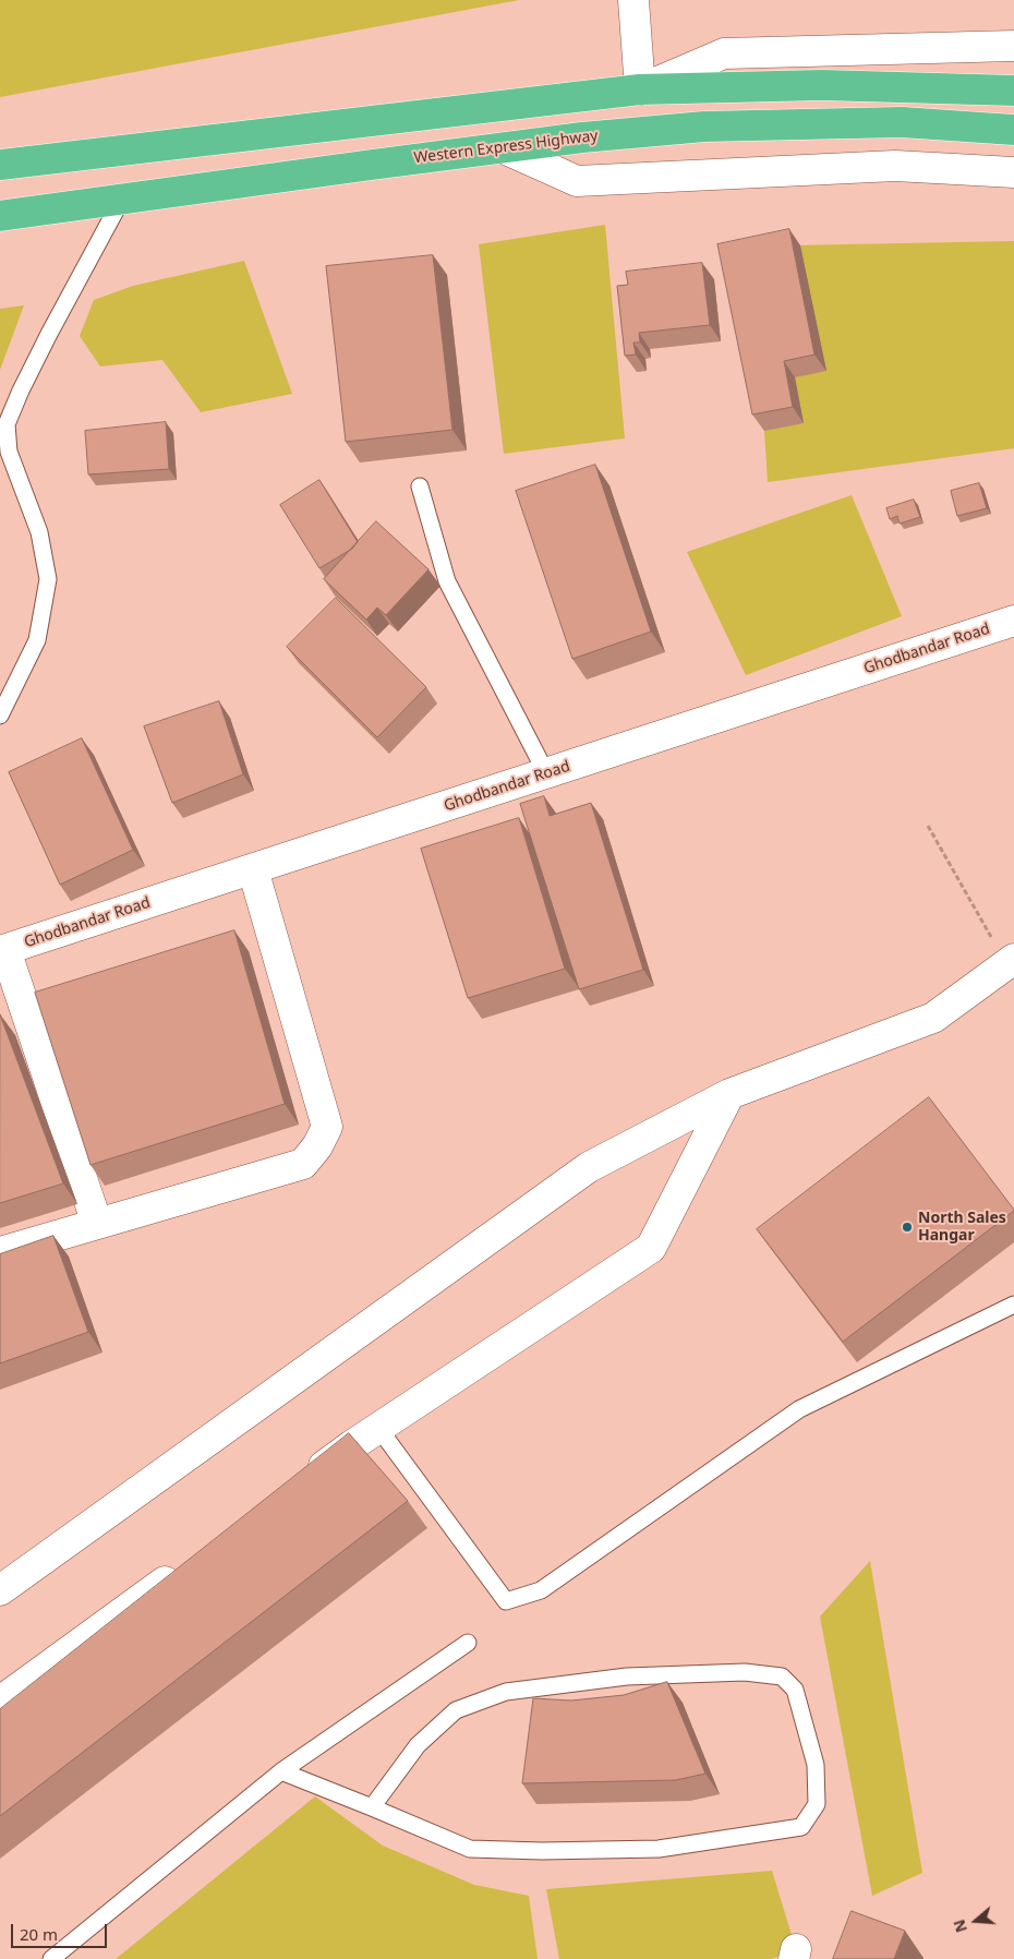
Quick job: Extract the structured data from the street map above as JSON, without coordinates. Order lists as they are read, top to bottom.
{
  "streets": {
    "highway": ["Western Express Highway"],
    "street": ["Ghodbandar Road"]
  },
  "places": ["North Sales Hangar"],
  "scale_bar": "20 m",
  "north": "left"
}
